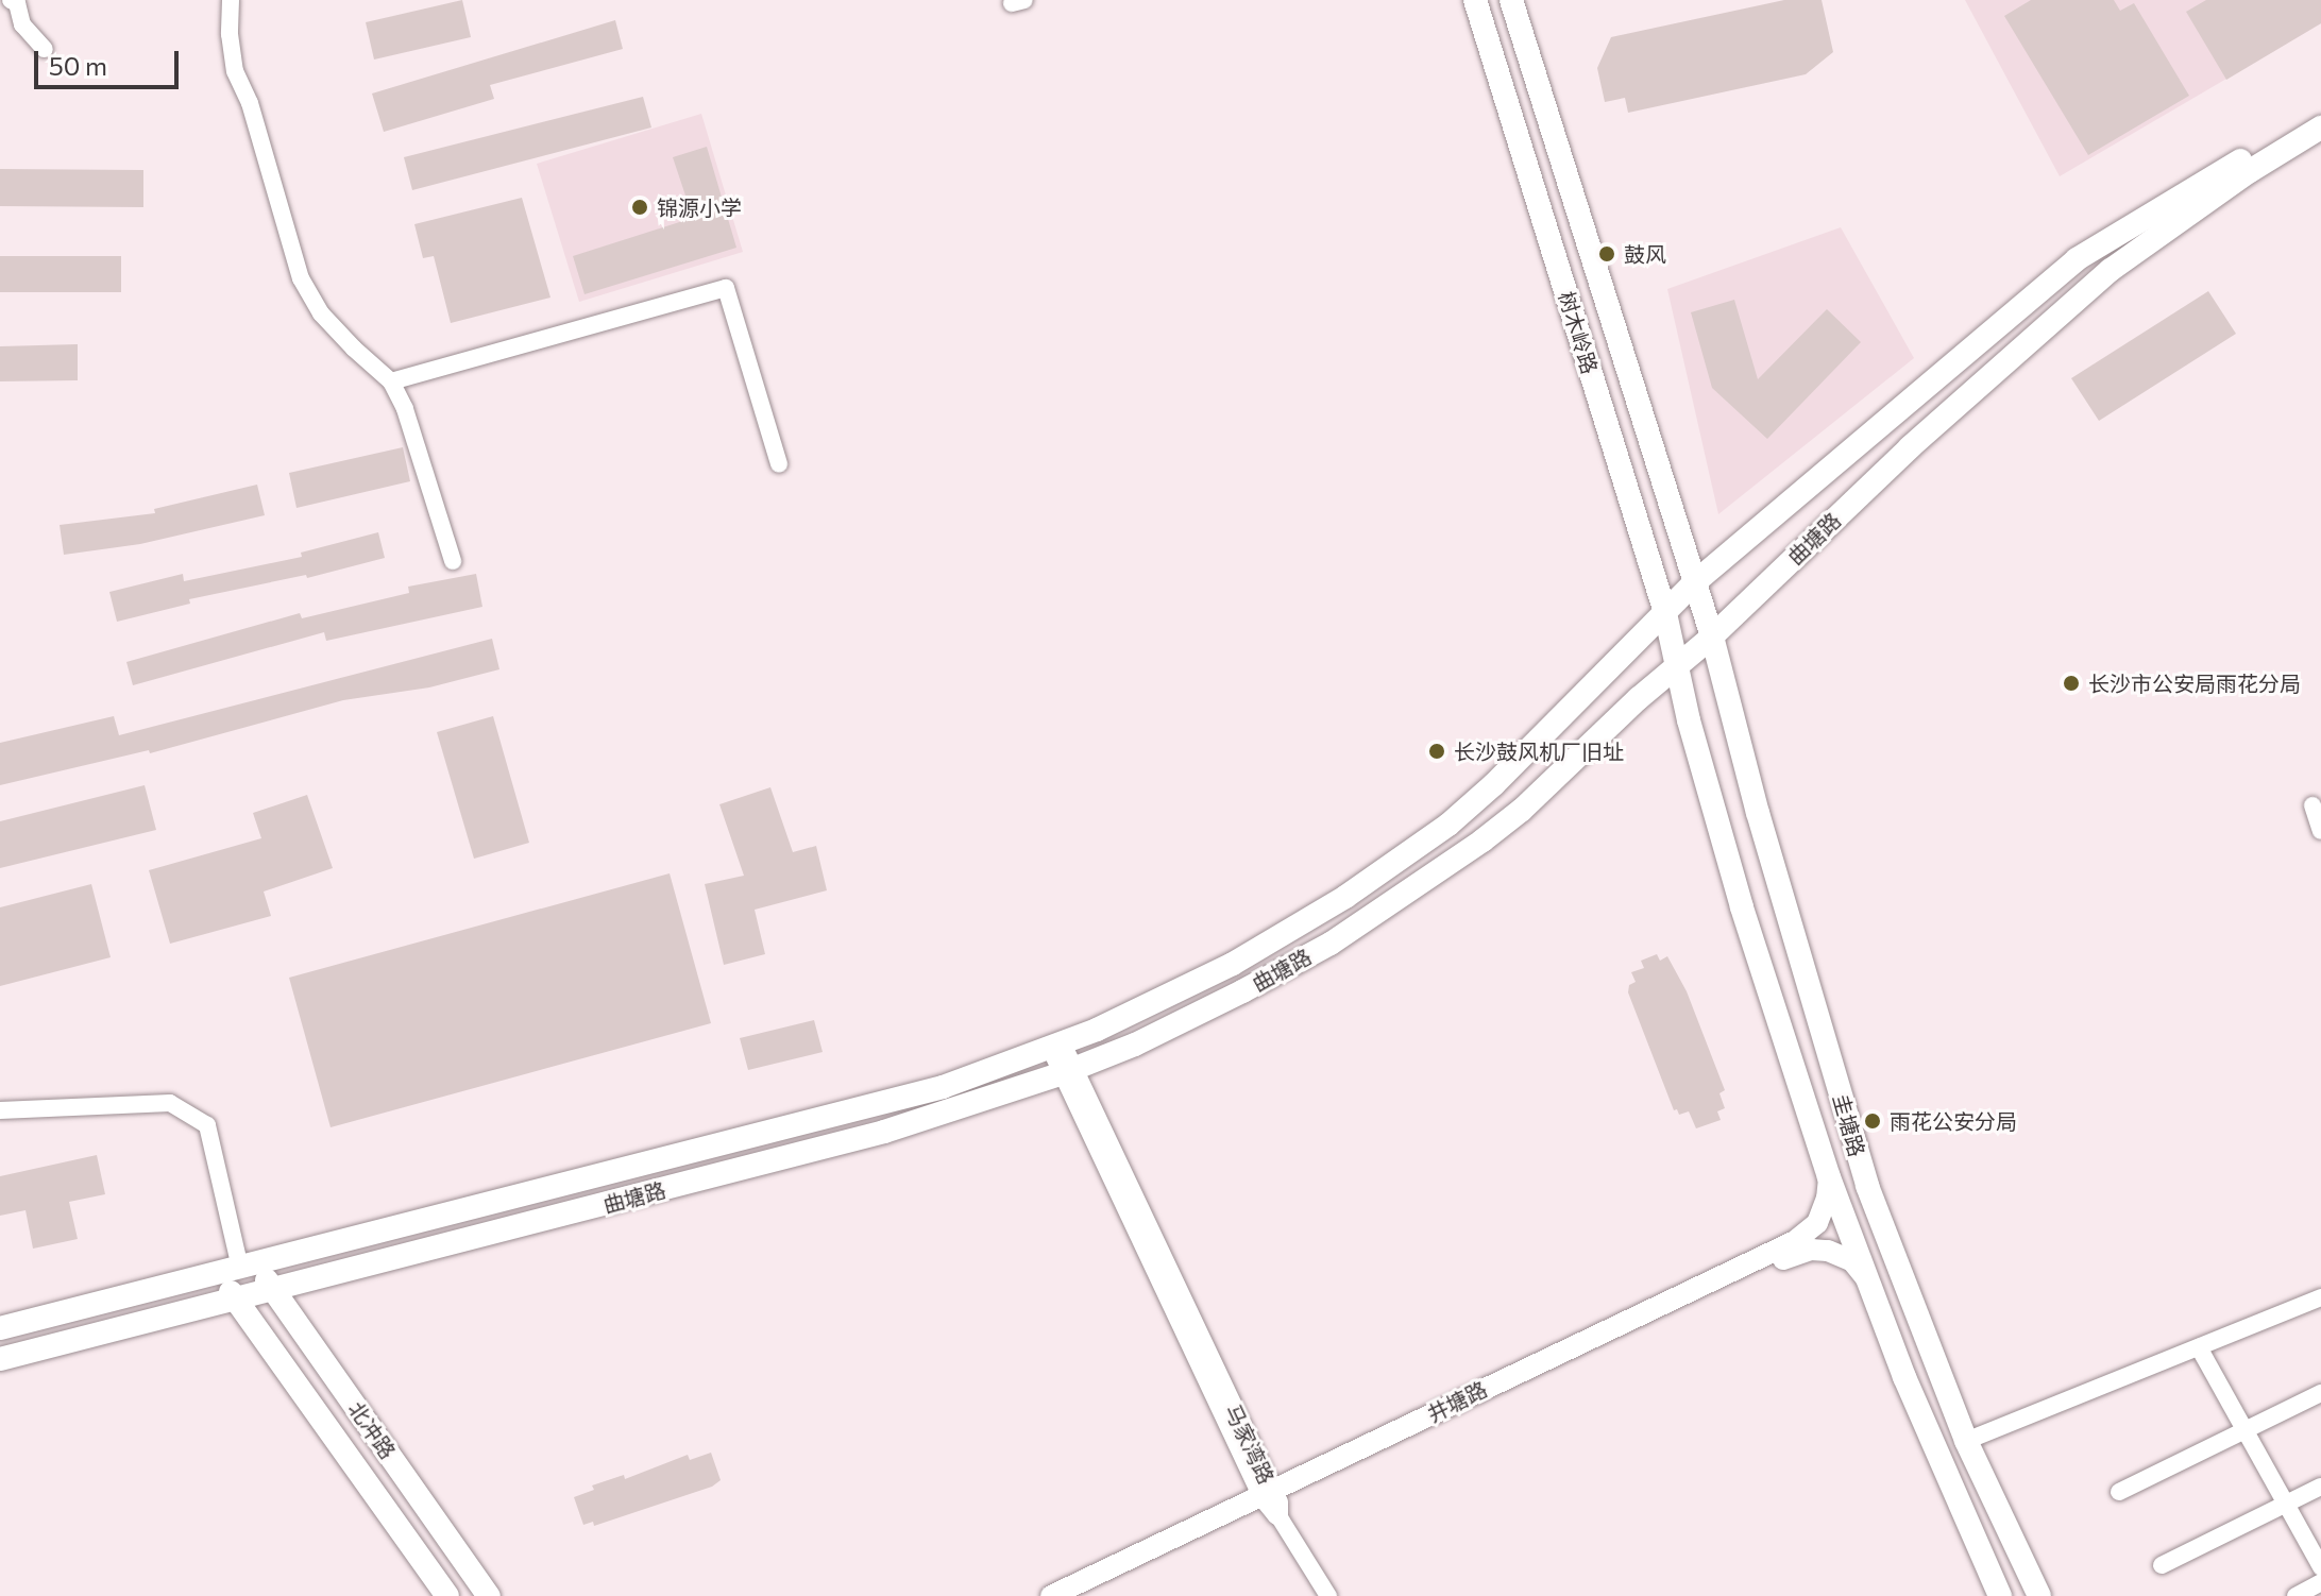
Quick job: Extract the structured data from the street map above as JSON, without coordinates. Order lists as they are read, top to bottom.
{
  "streets": {
    "main road": [
      "树木岭路",
      "曲塘路",
      "圭塘路",
      "北冲路"
    ],
    "street": ["井塘路", "马家湾路"]
  },
  "crossings": [
    ["树木岭路", "曲塘路"],
    ["树木岭路", "圭塘路"],
    ["曲塘路", "圭塘路"],
    ["曲塘路", "北冲路"],
    ["曲塘路", "马家湾路"],
    ["圭塘路", "井塘路"],
    ["井塘路", "马家湾路"]
  ],
  "places": [
    "锦源小学",
    "鼓风",
    "长沙市公安局雨花分局",
    "长沙鼓风机厂旧址",
    "雨花公安分局"
  ],
  "scale_bar": "50 m"
}
